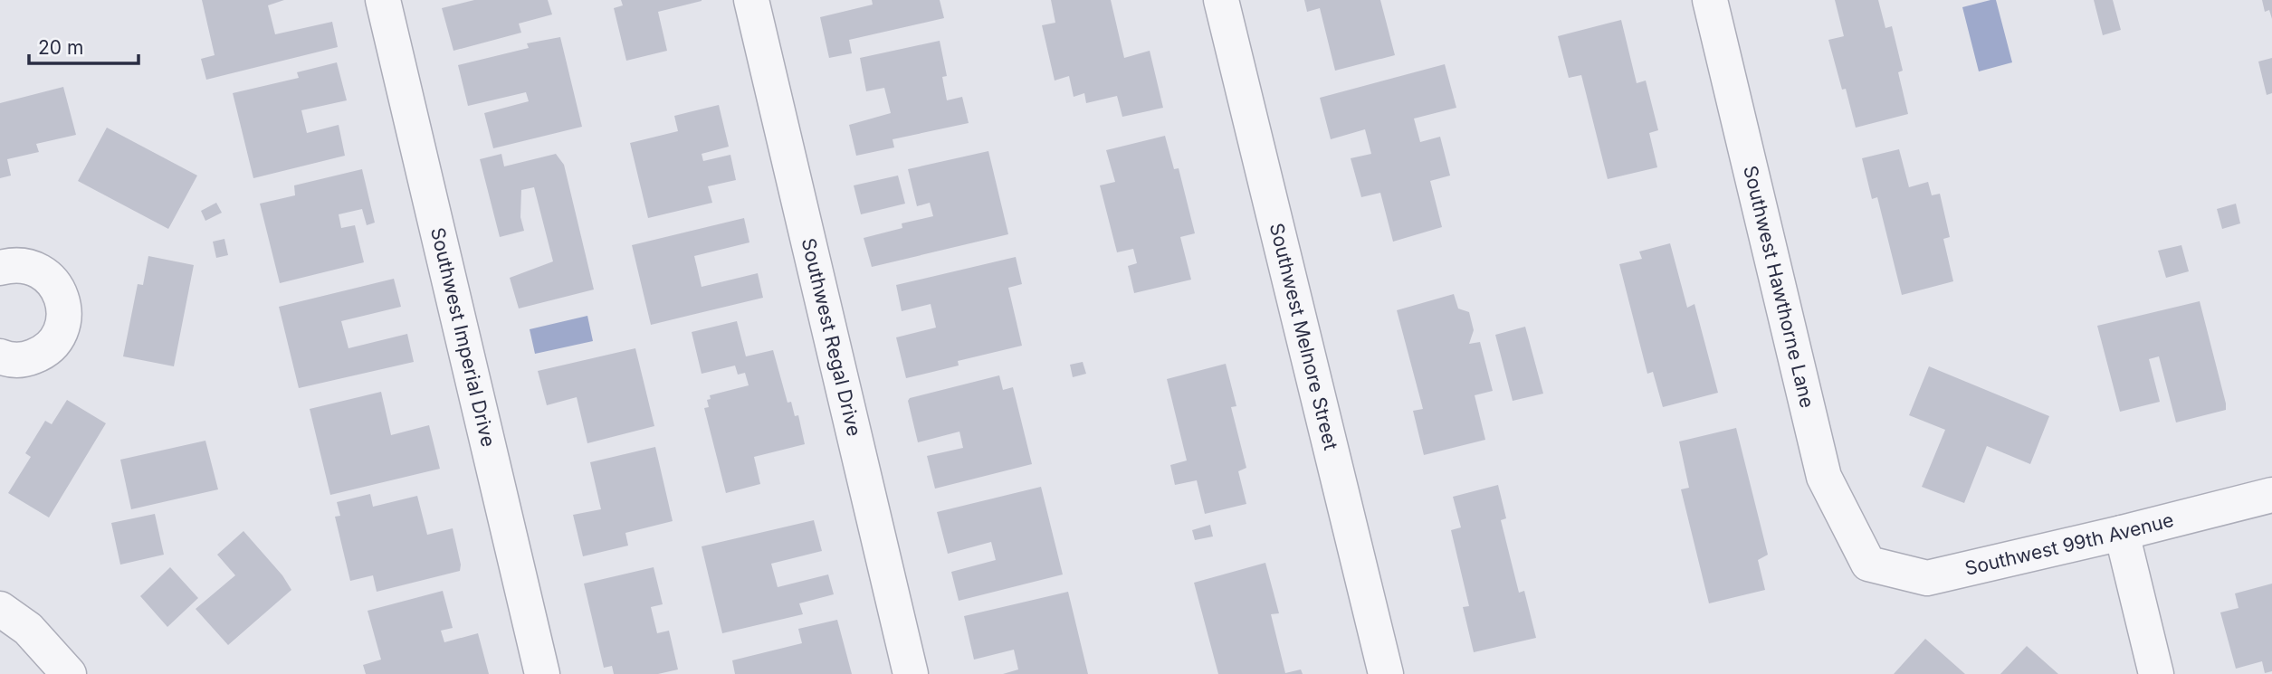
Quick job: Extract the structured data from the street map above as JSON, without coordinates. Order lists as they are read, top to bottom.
{
  "streets": {
    "street": [
      "Southwest Hawthorne Lane",
      "Southwest Imperial Drive",
      "Southwest Regal Drive",
      "Southwest Melnore Street",
      "Southwest 99th Avenue"
    ]
  },
  "crossings": [
    ["Southwest Hawthorne Lane", "Southwest 99th Avenue"]
  ],
  "scale_bar": "20 m"
}
